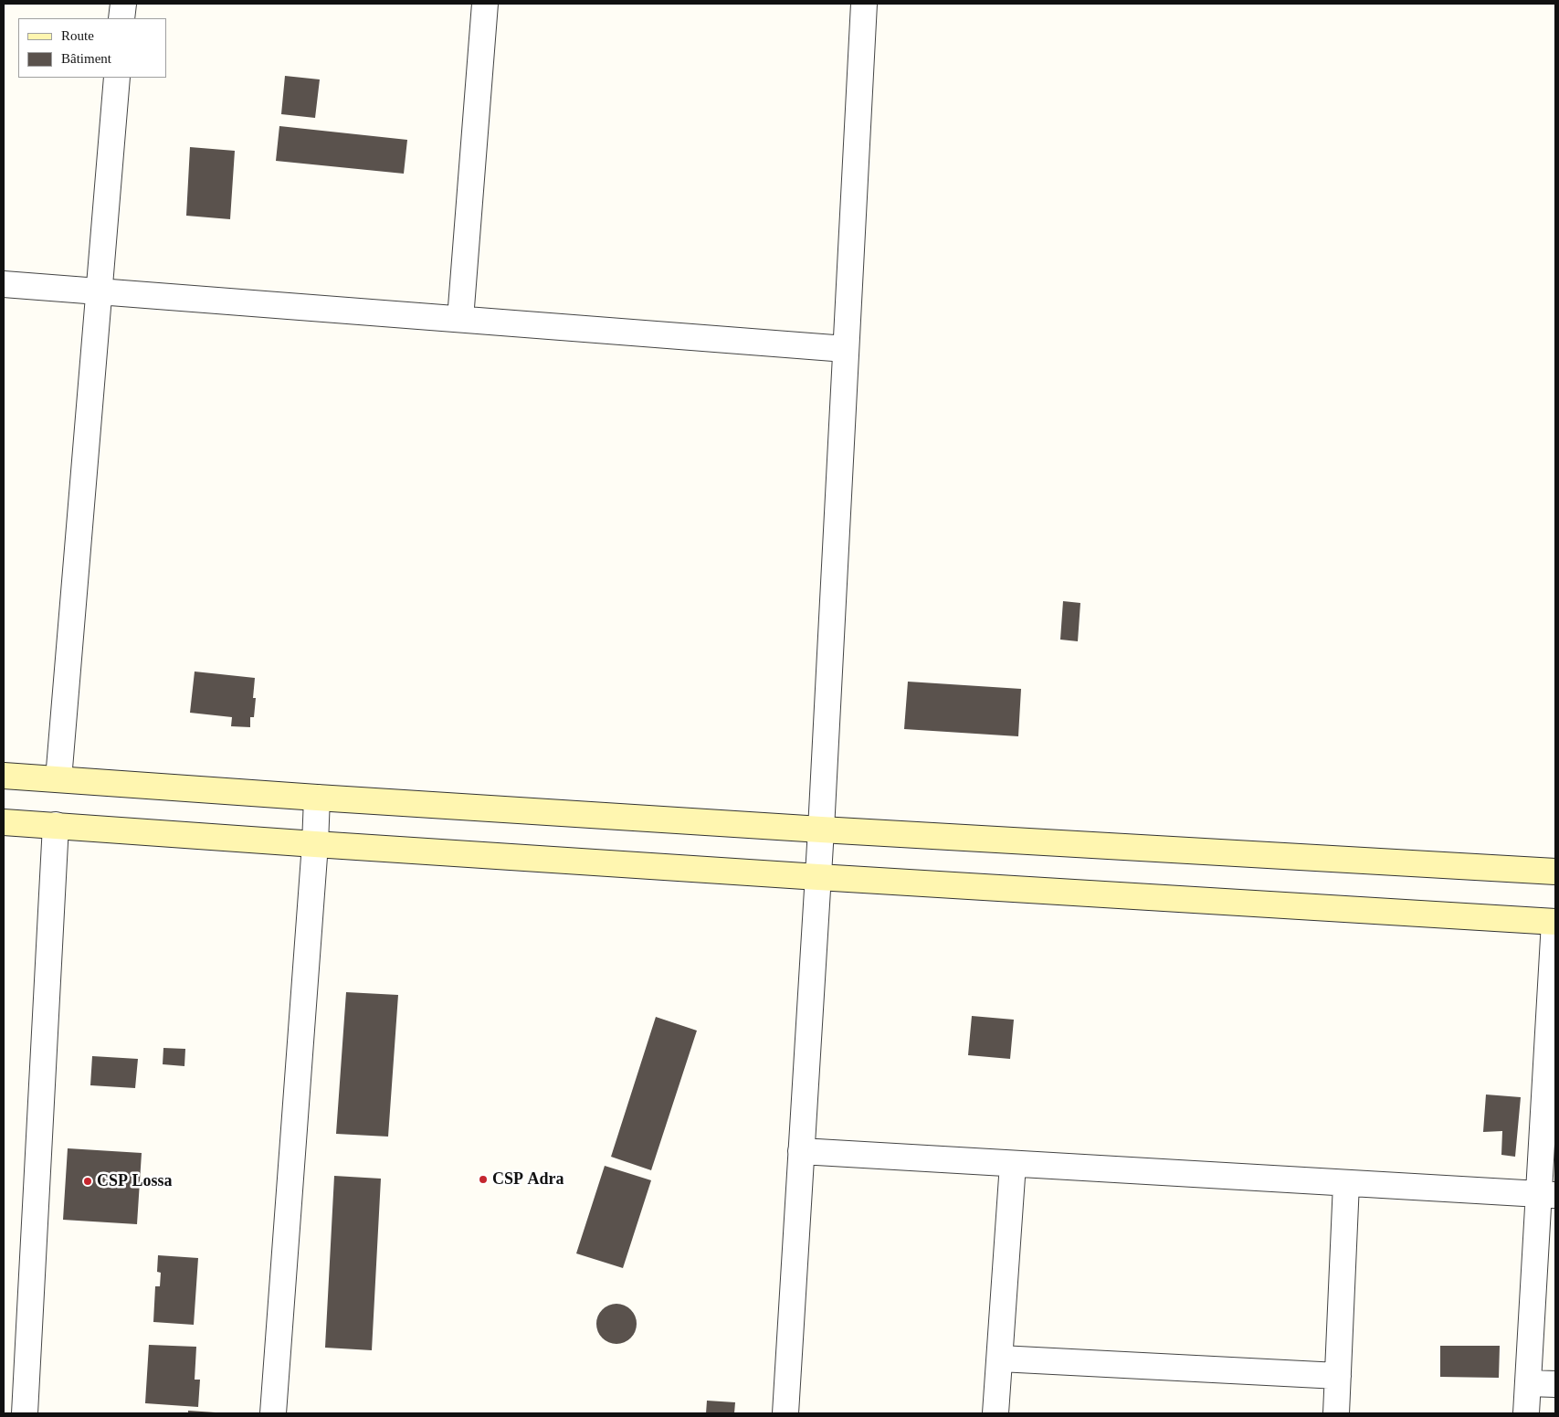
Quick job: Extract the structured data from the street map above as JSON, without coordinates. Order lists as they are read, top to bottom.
{
  "places": ["CSP Adra", "CSP Lossa"],
  "legend": ["Route", "Bâtiment"]
}
